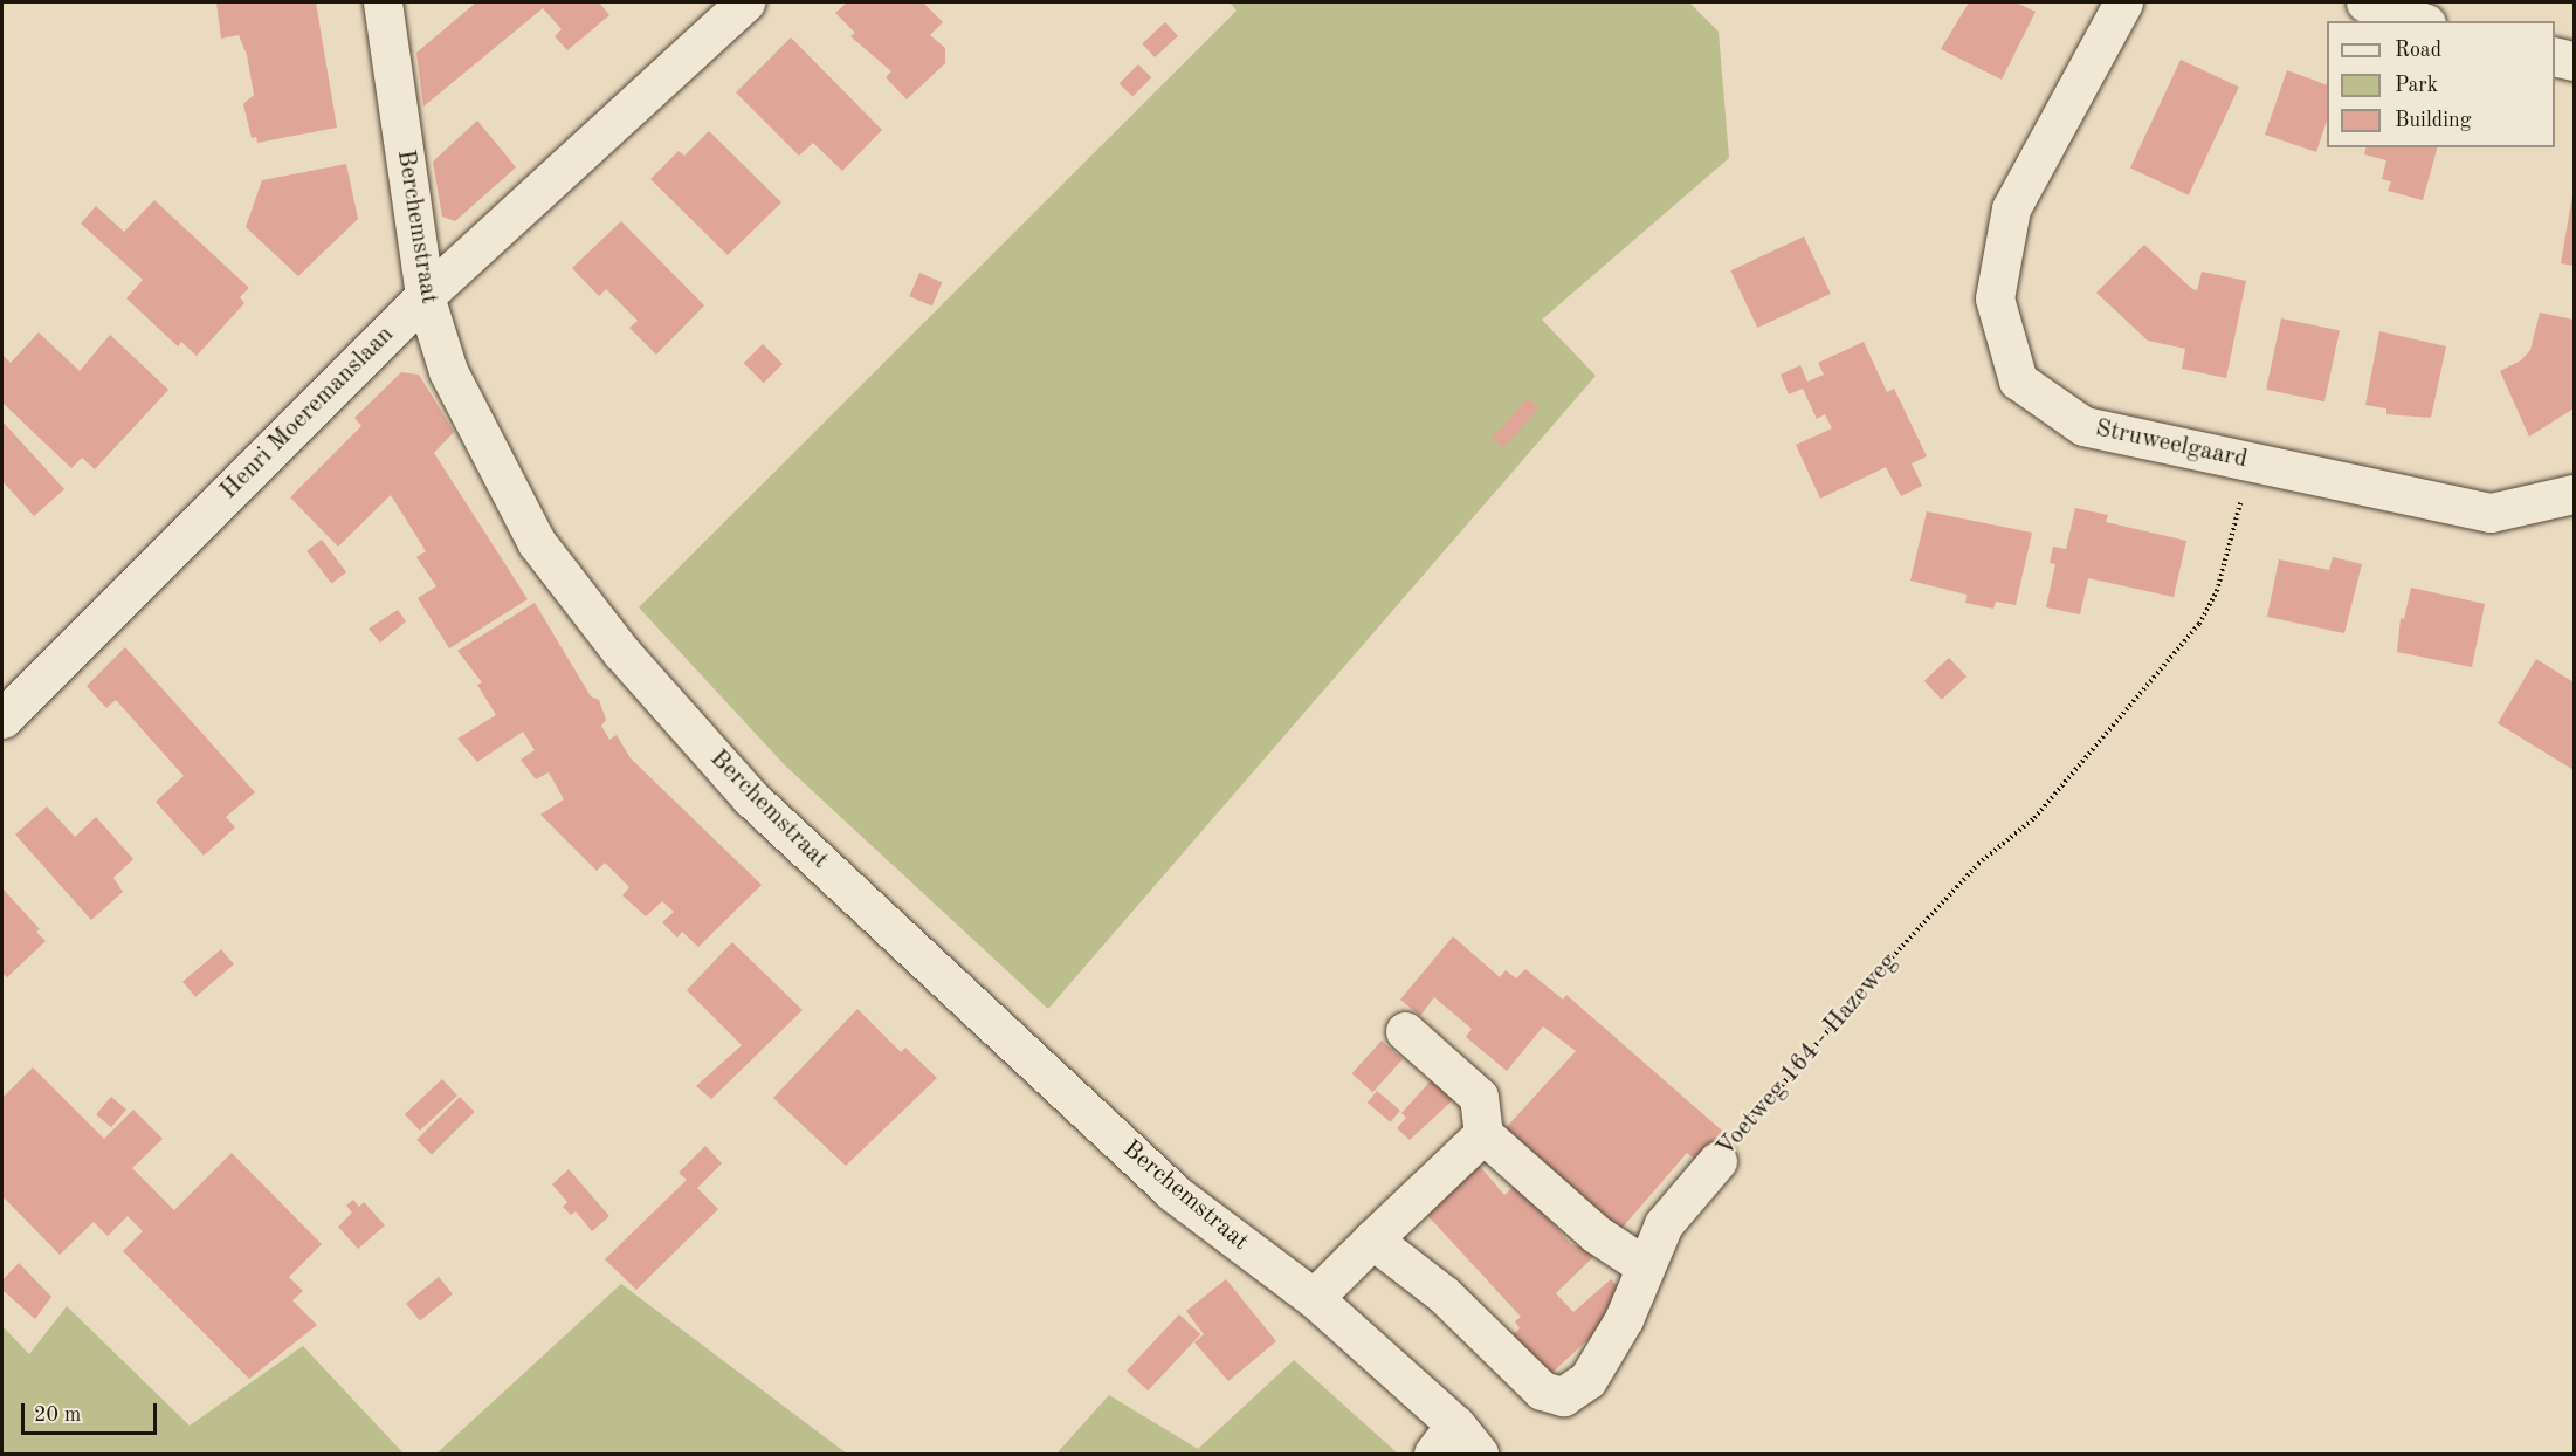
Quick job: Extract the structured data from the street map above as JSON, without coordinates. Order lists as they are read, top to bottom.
{
  "streets": {
    "street": [
      "Berchemstraat",
      "Henri Moeremanslaan",
      "Struweelgaard",
      "Voetweg 164 - Hazeweg"
    ]
  },
  "crossings": [
    ["Berchemstraat", "Henri Moeremanslaan"],
    ["Struweelgaard", "Voetweg 164 - Hazeweg"]
  ],
  "legend": ["Road", "Park", "Building"],
  "scale_bar": "20 m"
}
